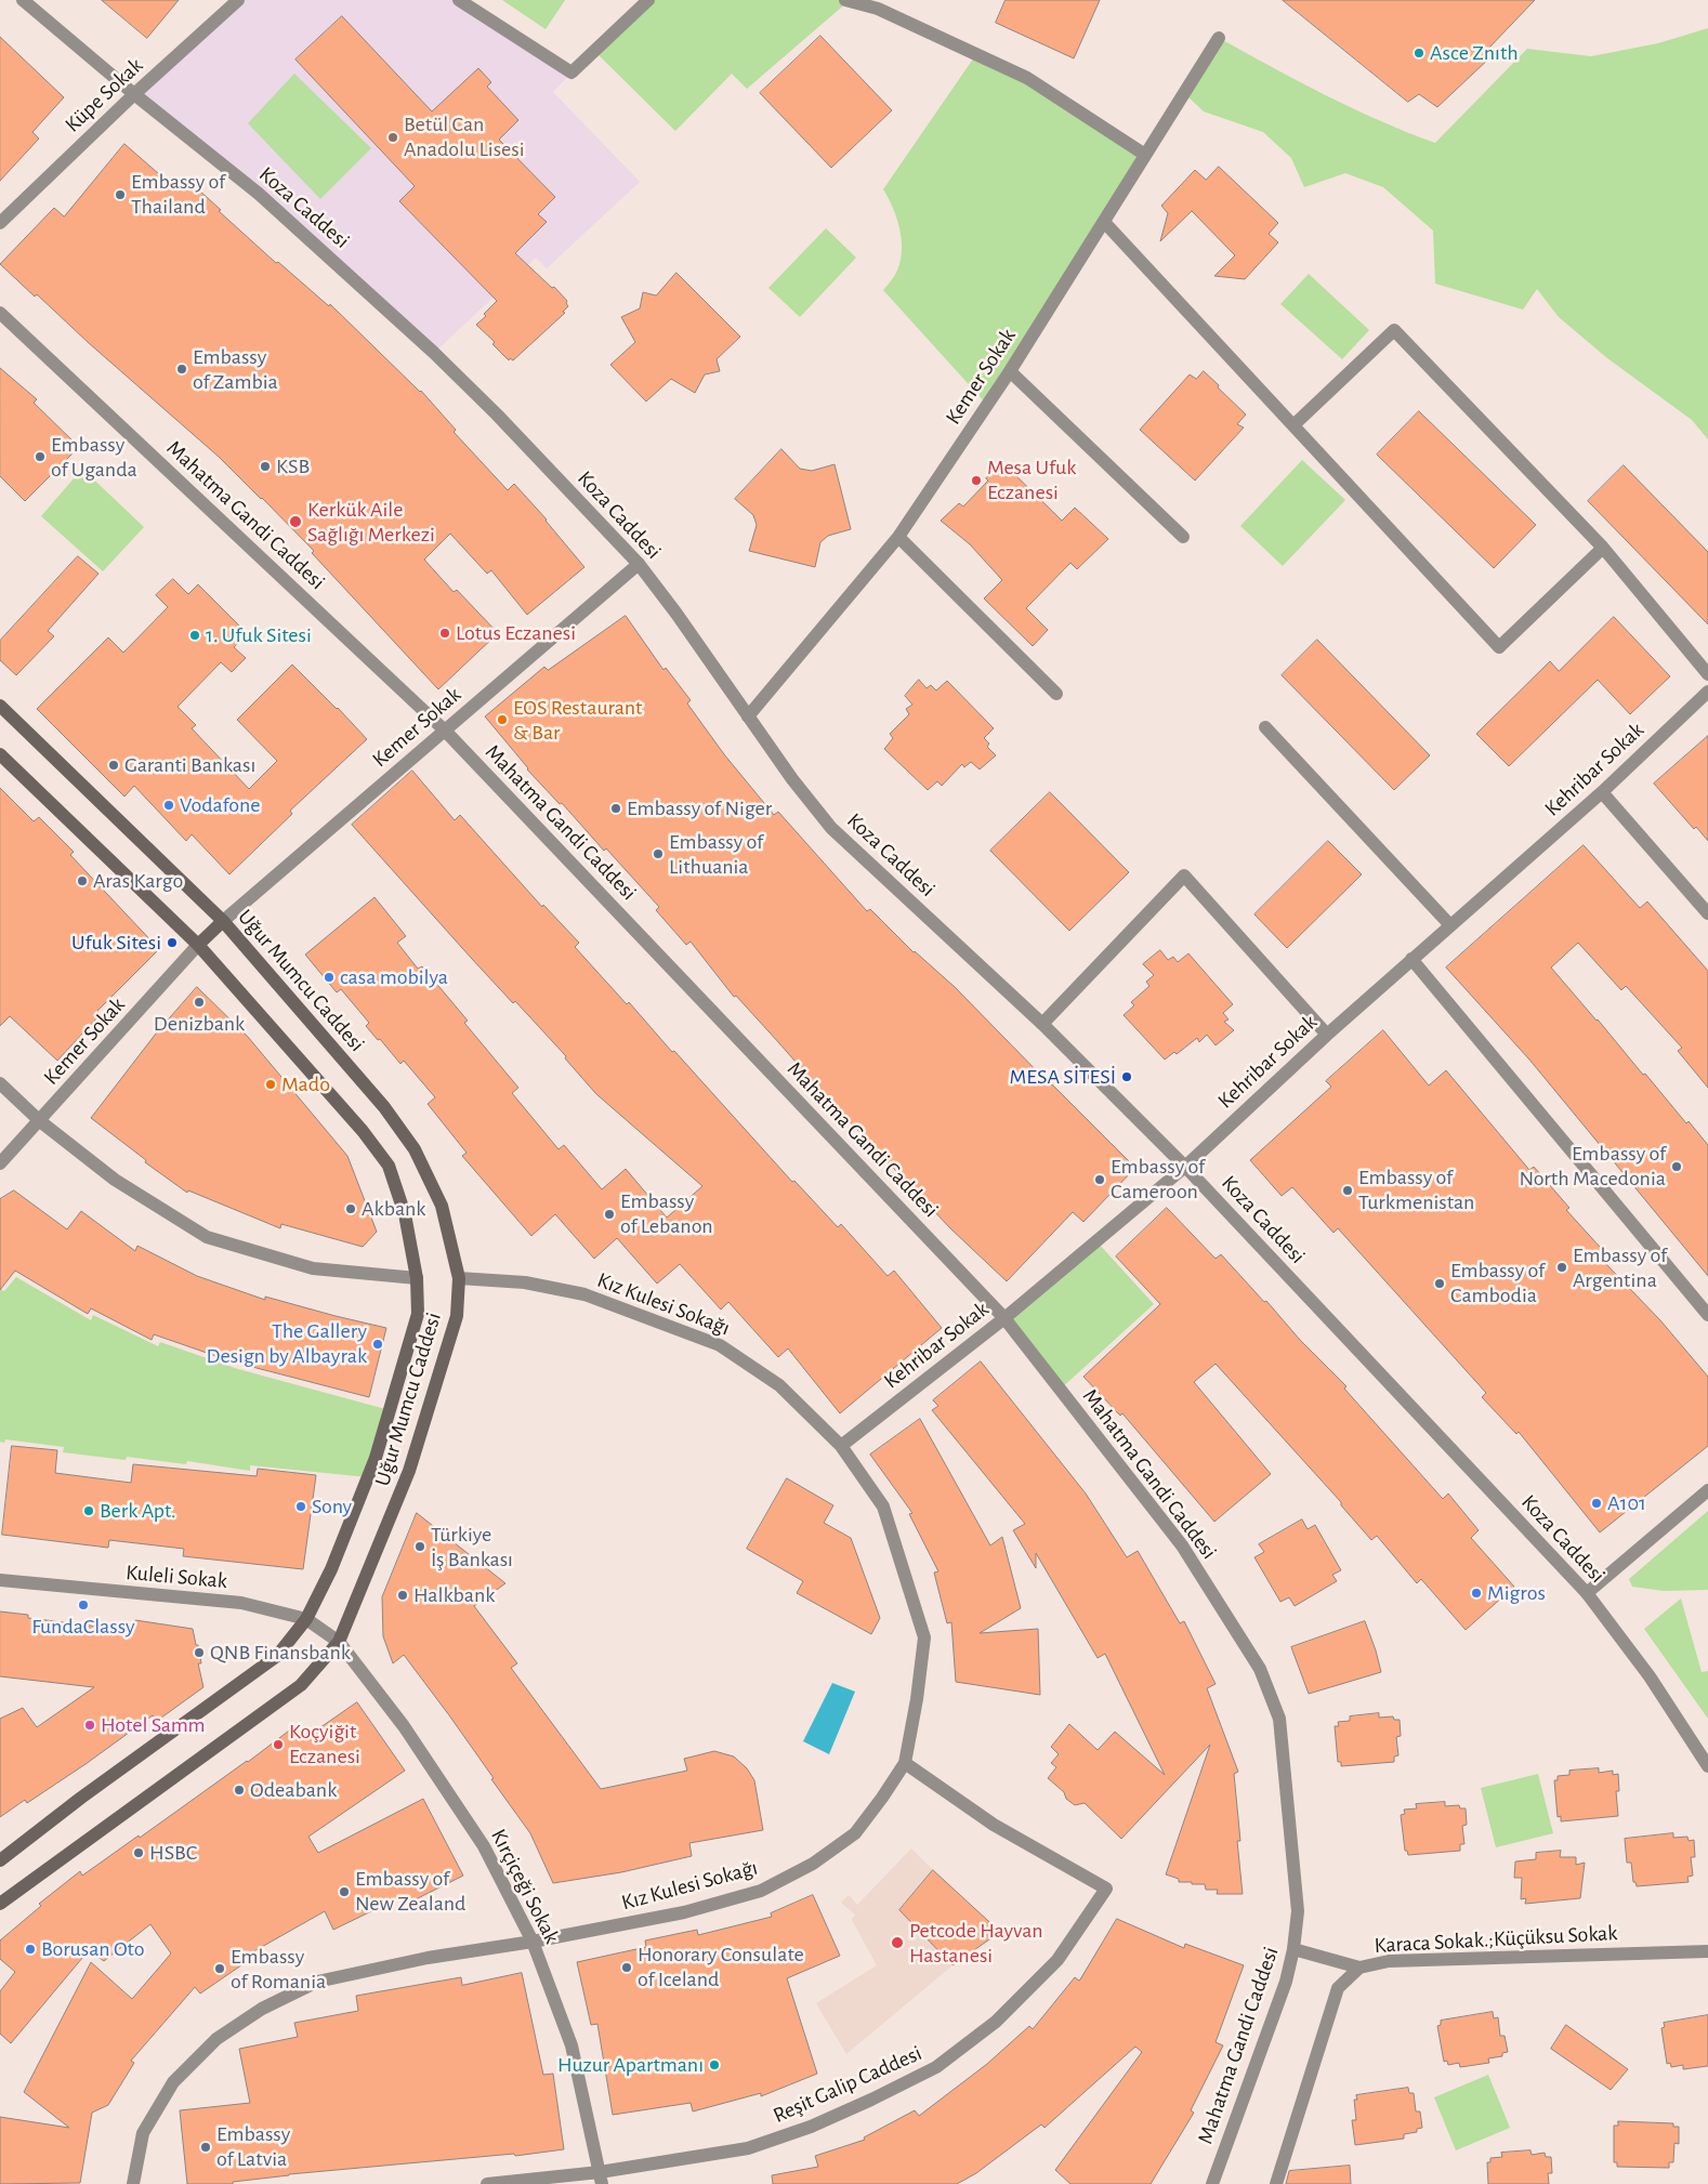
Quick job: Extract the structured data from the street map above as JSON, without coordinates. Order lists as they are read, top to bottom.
{
  "streets": {
    "main road": ["Uğur Mumcu Caddesi"],
    "street": [
      "Küpe Sokak",
      "Koza Caddesi",
      "Kemer Sokak",
      "Mahatma Gandi Caddesi",
      "Kehribar Sokak",
      "Kız Kulesi Sokağı",
      "Kuleli Sokak",
      "Kırçiçeği Sokak",
      "Karaca Sokak.;Küçüksu Sokak",
      "Reşit Galip Caddesi"
    ]
  },
  "crossings": [
    ["Küpe Sokak", "Koza Caddesi"],
    ["Koza Caddesi", "Kemer Sokak"],
    ["Koza Caddesi", "Kehribar Sokak"],
    ["Kemer Sokak", "Mahatma Gandi Caddesi"],
    ["Kemer Sokak", "Uğur Mumcu Caddesi"],
    ["Mahatma Gandi Caddesi", "Kehribar Sokak"],
    ["Kehribar Sokak", "Kız Kulesi Sokağı"],
    ["Uğur Mumcu Caddesi", "Kız Kulesi Sokağı"],
    ["Uğur Mumcu Caddesi", "Kuleli Sokak"],
    ["Uğur Mumcu Caddesi", "Kırçiçeği Sokak"],
    ["Kız Kulesi Sokağı", "Kırçiçeği Sokak"],
    ["Kız Kulesi Sokağı", "Reşit Galip Caddesi"],
    ["Kuleli Sokak", "Kırçiçeği Sokak"],
    ["Kırçiçeği Sokak", "Reşit Galip Caddesi"]
  ],
  "places": [
    "Asce Znıth",
    "Betül Can Anadolu Lisesi",
    "Embassy of Thailand",
    "Embassy of Zambia",
    "Embassy of Uganda",
    "KSB",
    "Mesa Ufuk Eczanesi",
    "Kerkük Aile Sağlığı Merkezi",
    "Lotus Eczanesi",
    "1. Ufuk Sitesi",
    "EOS Restaurant & Bar",
    "Garanti Bankası",
    "Vodafone",
    "Embassy of Niger",
    "Embassy of Lithuania",
    "Aras Kargo",
    "Ufuk Sitesi",
    "casa mobilya",
    "Denizbank",
    "MESA SİTESİ",
    "Mado",
    "Embassy of North Macedonia",
    "Embassy of Cameroon",
    "Embassy of Turkmenistan",
    "Akbank",
    "Embassy of Lebanon",
    "Embassy of Argentina",
    "Embassy of Cambodia",
    "The Gallery Design by Albayrak",
    "A101",
    "Sony",
    "Berk Apt.",
    "Türkiye İş Bankası",
    "Migros",
    "Halkbank",
    "FundaClassy",
    "QNB Finansbank",
    "Hotel Samm",
    "Koçyiğit Eczanesi",
    "Odeabank",
    "HSBC",
    "Embassy of New Zealand",
    "Petcode Hayvan Hastanesi",
    "Borusan Oto",
    "Honorary Consulate of Iceland",
    "Embassy of Romania",
    "Huzur Apartmanı",
    "Embassy of Latvia"
  ]
}
